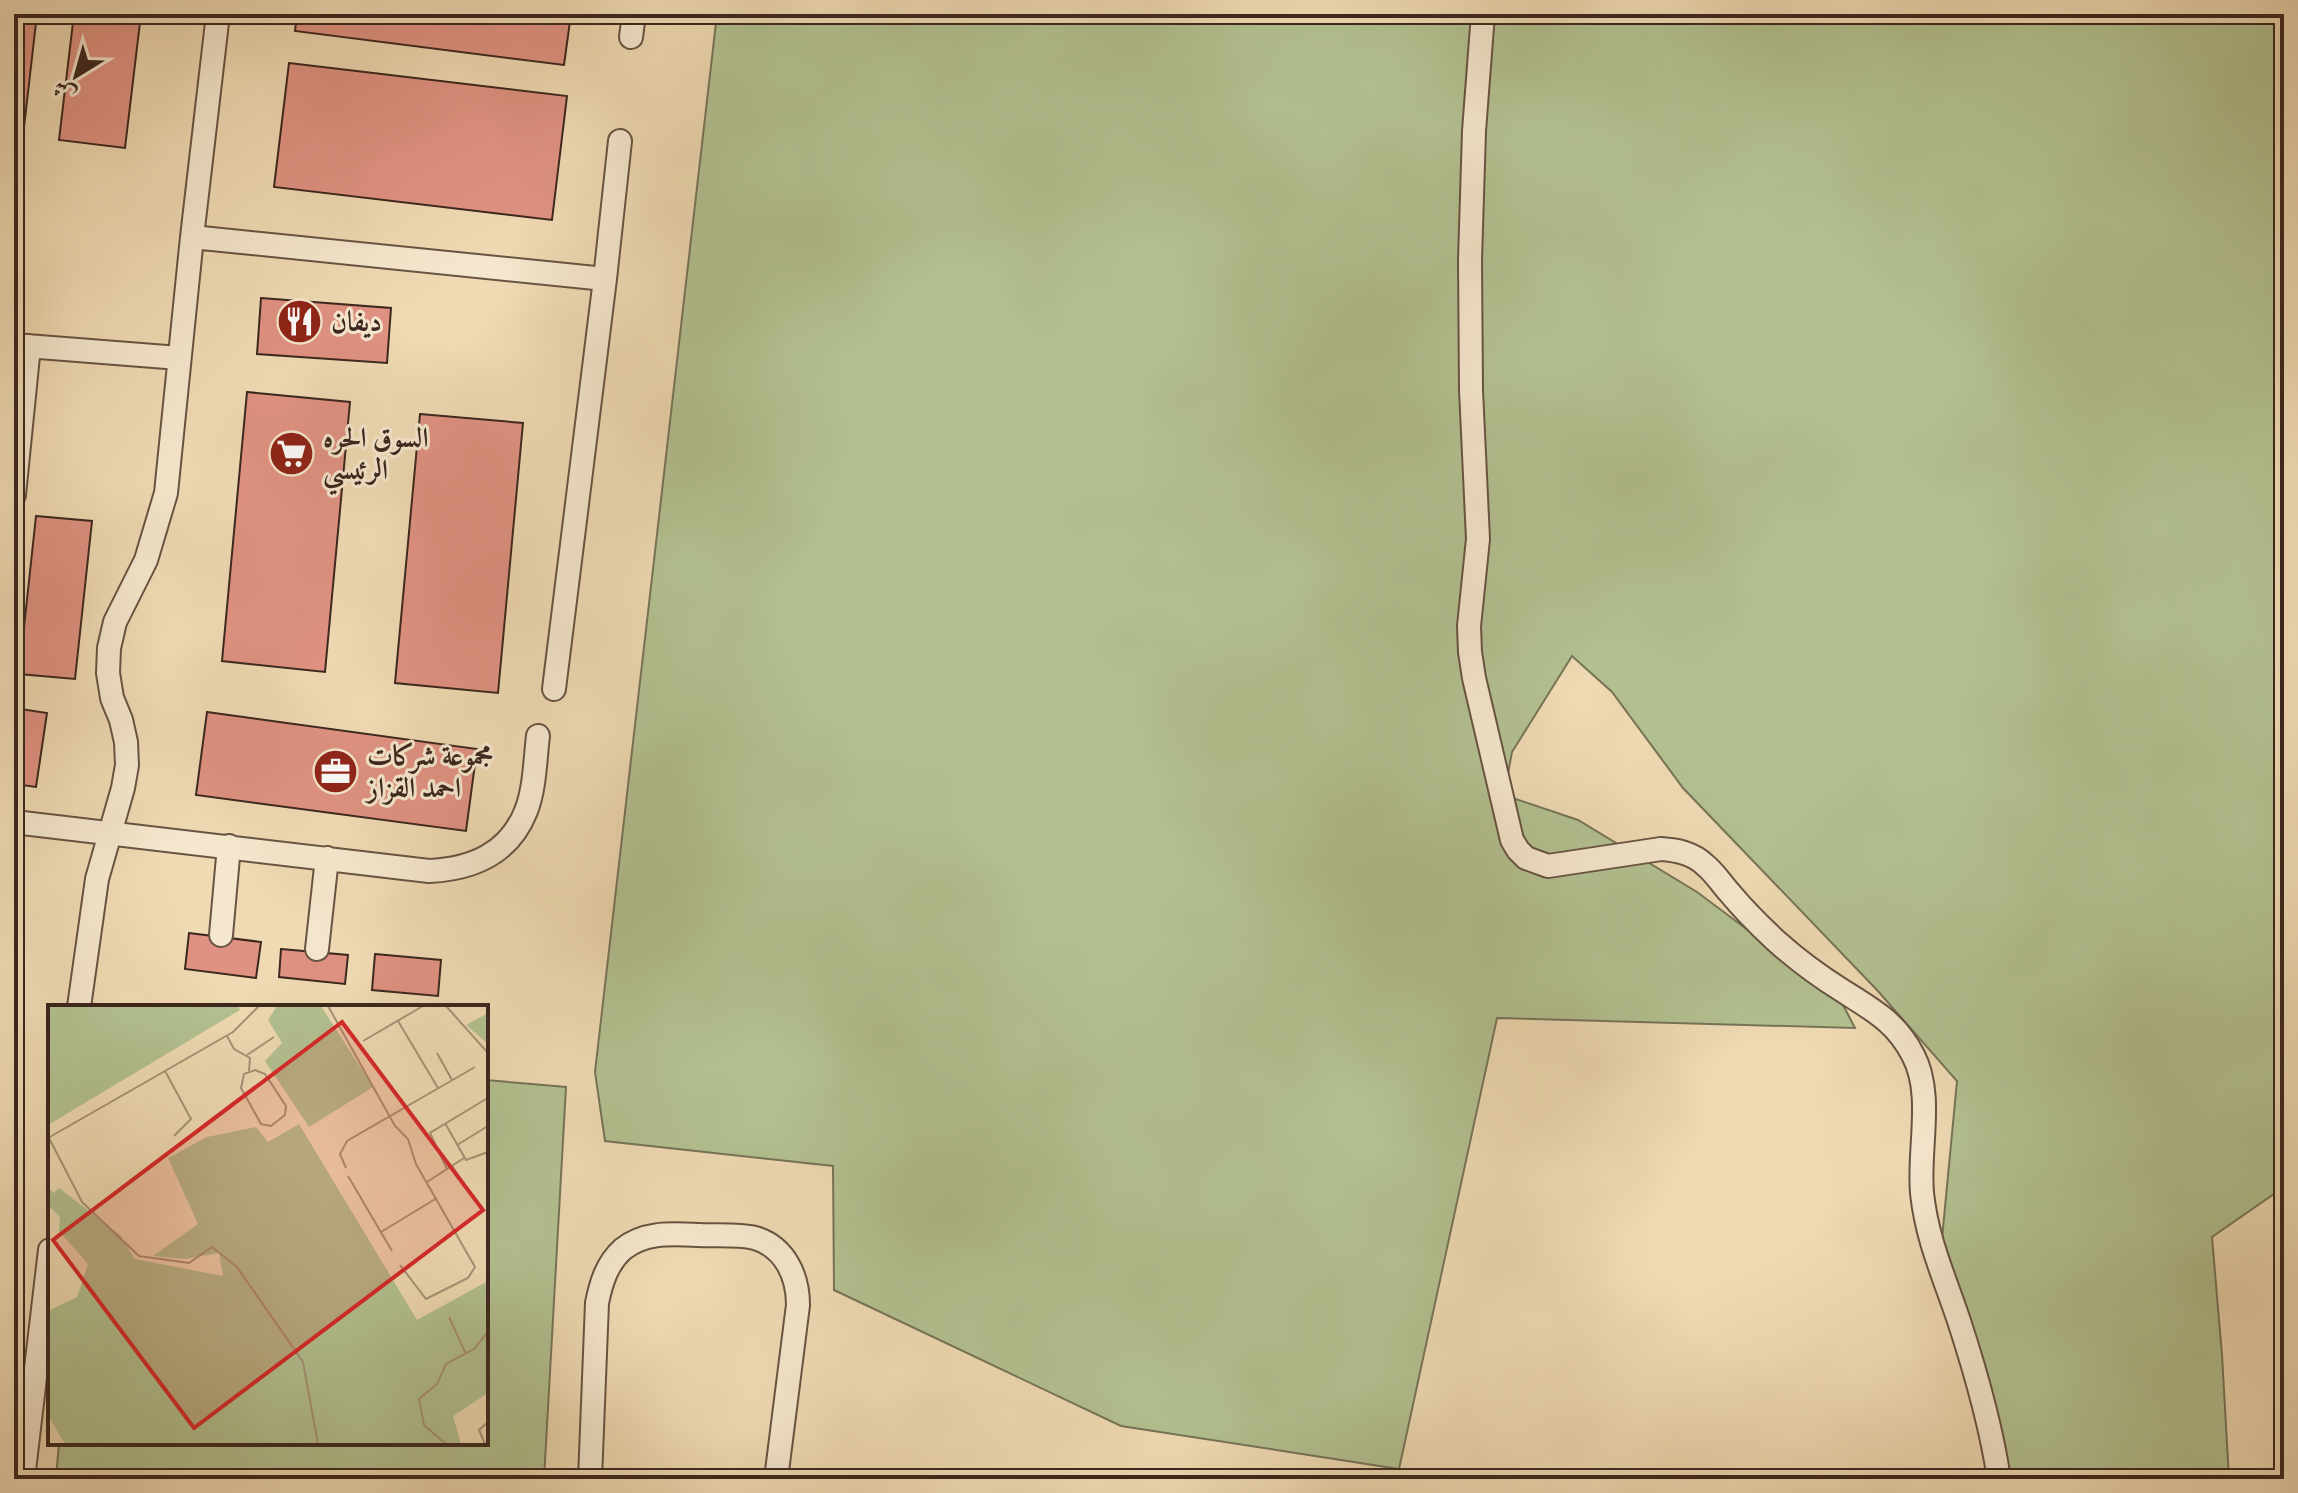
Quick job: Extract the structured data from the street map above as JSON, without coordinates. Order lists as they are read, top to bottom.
{
  "places": {
    "restaurant": ["ديفان"],
    "supermarket": ["السوق الحره الرئيسي"],
    "office": ["مجموعة شركات احمد القزاز"]
  },
  "north": "bottom left"
}
